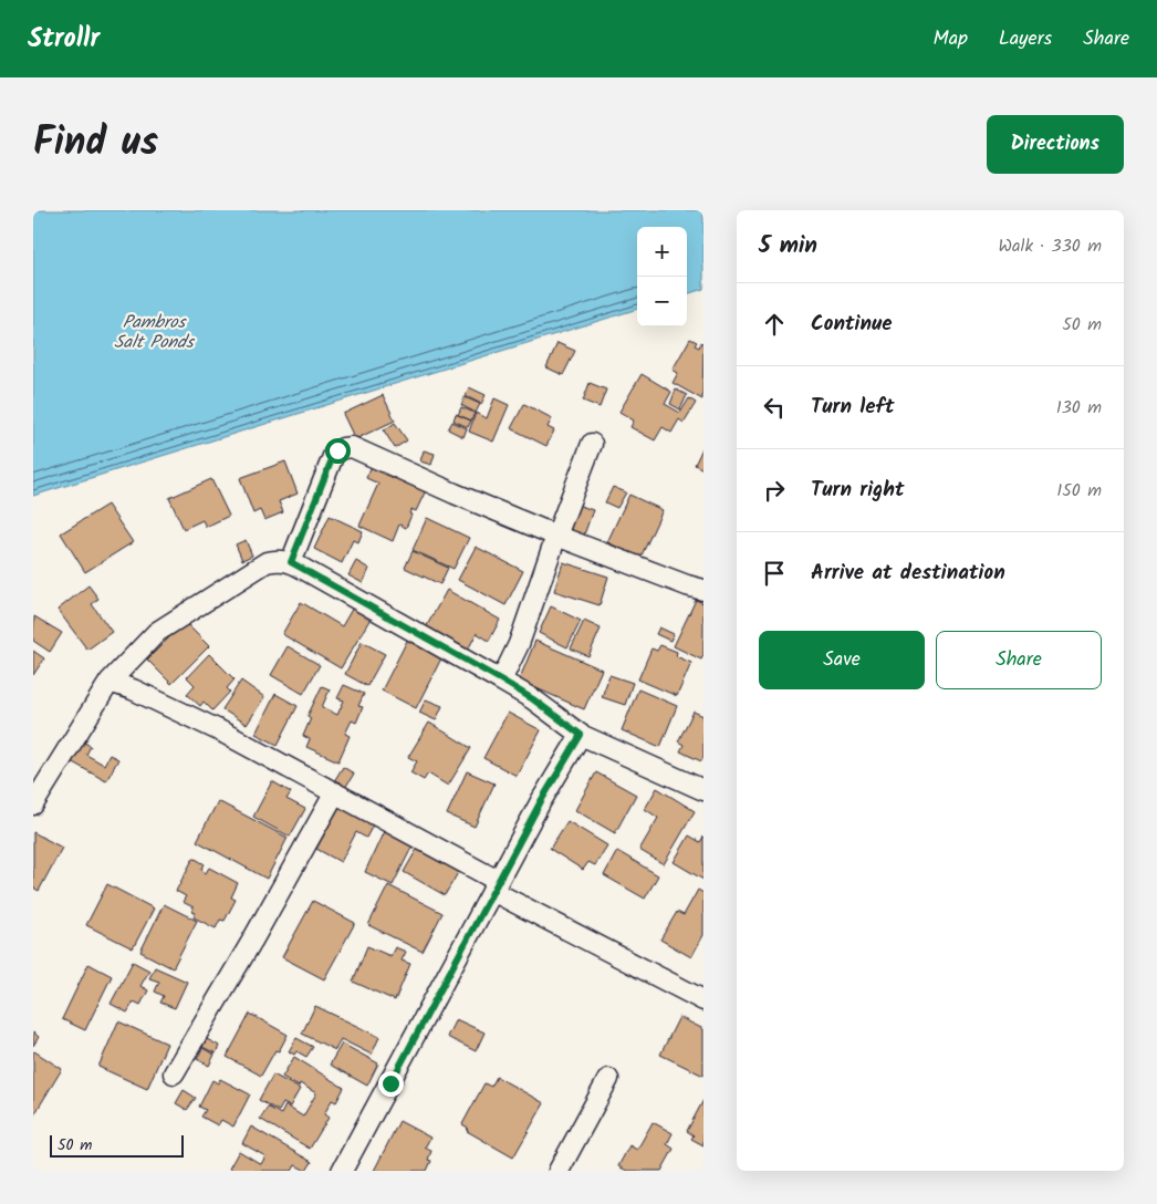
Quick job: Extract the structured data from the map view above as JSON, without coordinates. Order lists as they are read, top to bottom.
{
  "water": ["Pambros Salt Ponds"],
  "scale_bar": "50 m",
  "page": {
    "header": "Strollr",
    "nav": ["Map", "Layers", "Share"],
    "title": "Find us",
    "buttons": [
      "Directions",
      ["Save", "Share"]
    ],
    "heading": ["5 min", "Walk · 330 m"],
    "map_buttons": ["+", "−"],
    "list": [
      ["Continue", "50 m"],
      ["Turn left", "130 m"],
      ["Turn right", "150 m"],
      "Arrive at destination"
    ],
    "scale": "50 m"
  }
}
